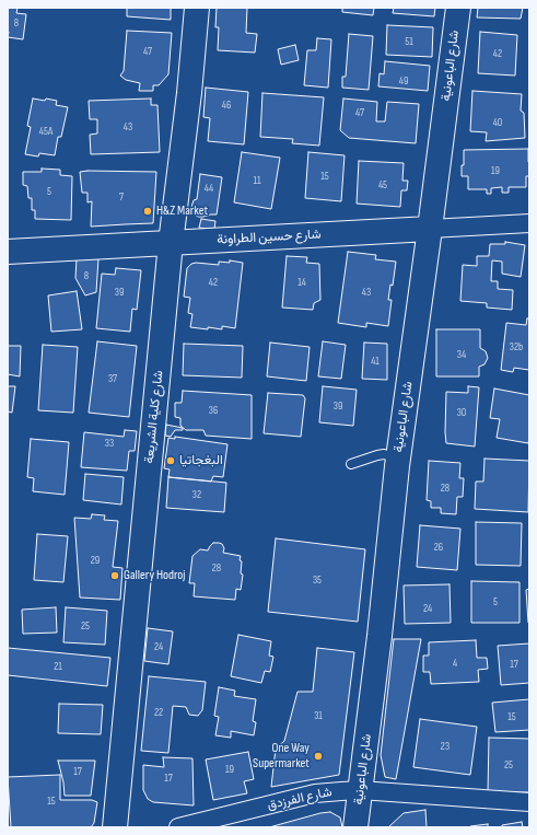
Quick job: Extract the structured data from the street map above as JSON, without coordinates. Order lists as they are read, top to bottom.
{
  "streets": {
    "street": [
      "شارع الباعونية",
      "شارع حسين الطراونة",
      "شارع كلية الشريعة",
      "شارع الفرزدق"
    ]
  },
  "crossings": [
    ["شارع الباعونية", "شارع حسين الطراونة"],
    ["شارع الباعونية", "شارع الفرزدق"],
    ["شارع حسين الطراونة", "شارع كلية الشريعة"]
  ],
  "places": [
    "H&Z Market",
    "البغجاتيا",
    "Gallery Hodroj",
    "One Way Supermarket"
  ],
  "house_numbers": [
    "8",
    "51",
    "47",
    "42",
    "49",
    "46",
    "47",
    "40",
    "43",
    "45A",
    "19",
    "15",
    "11",
    "45",
    "44",
    "5",
    "7",
    "8",
    "42",
    "14",
    "39",
    "43",
    "32b",
    "34",
    "41",
    "37",
    "39",
    "36",
    "30",
    "33",
    "28",
    "32",
    "26",
    "29",
    "28",
    "35",
    "5",
    "24",
    "25",
    "24",
    "4",
    "17",
    "21",
    "22",
    "31",
    "15",
    "23",
    "25",
    "19",
    "17",
    "17",
    "15"
  ]
}
